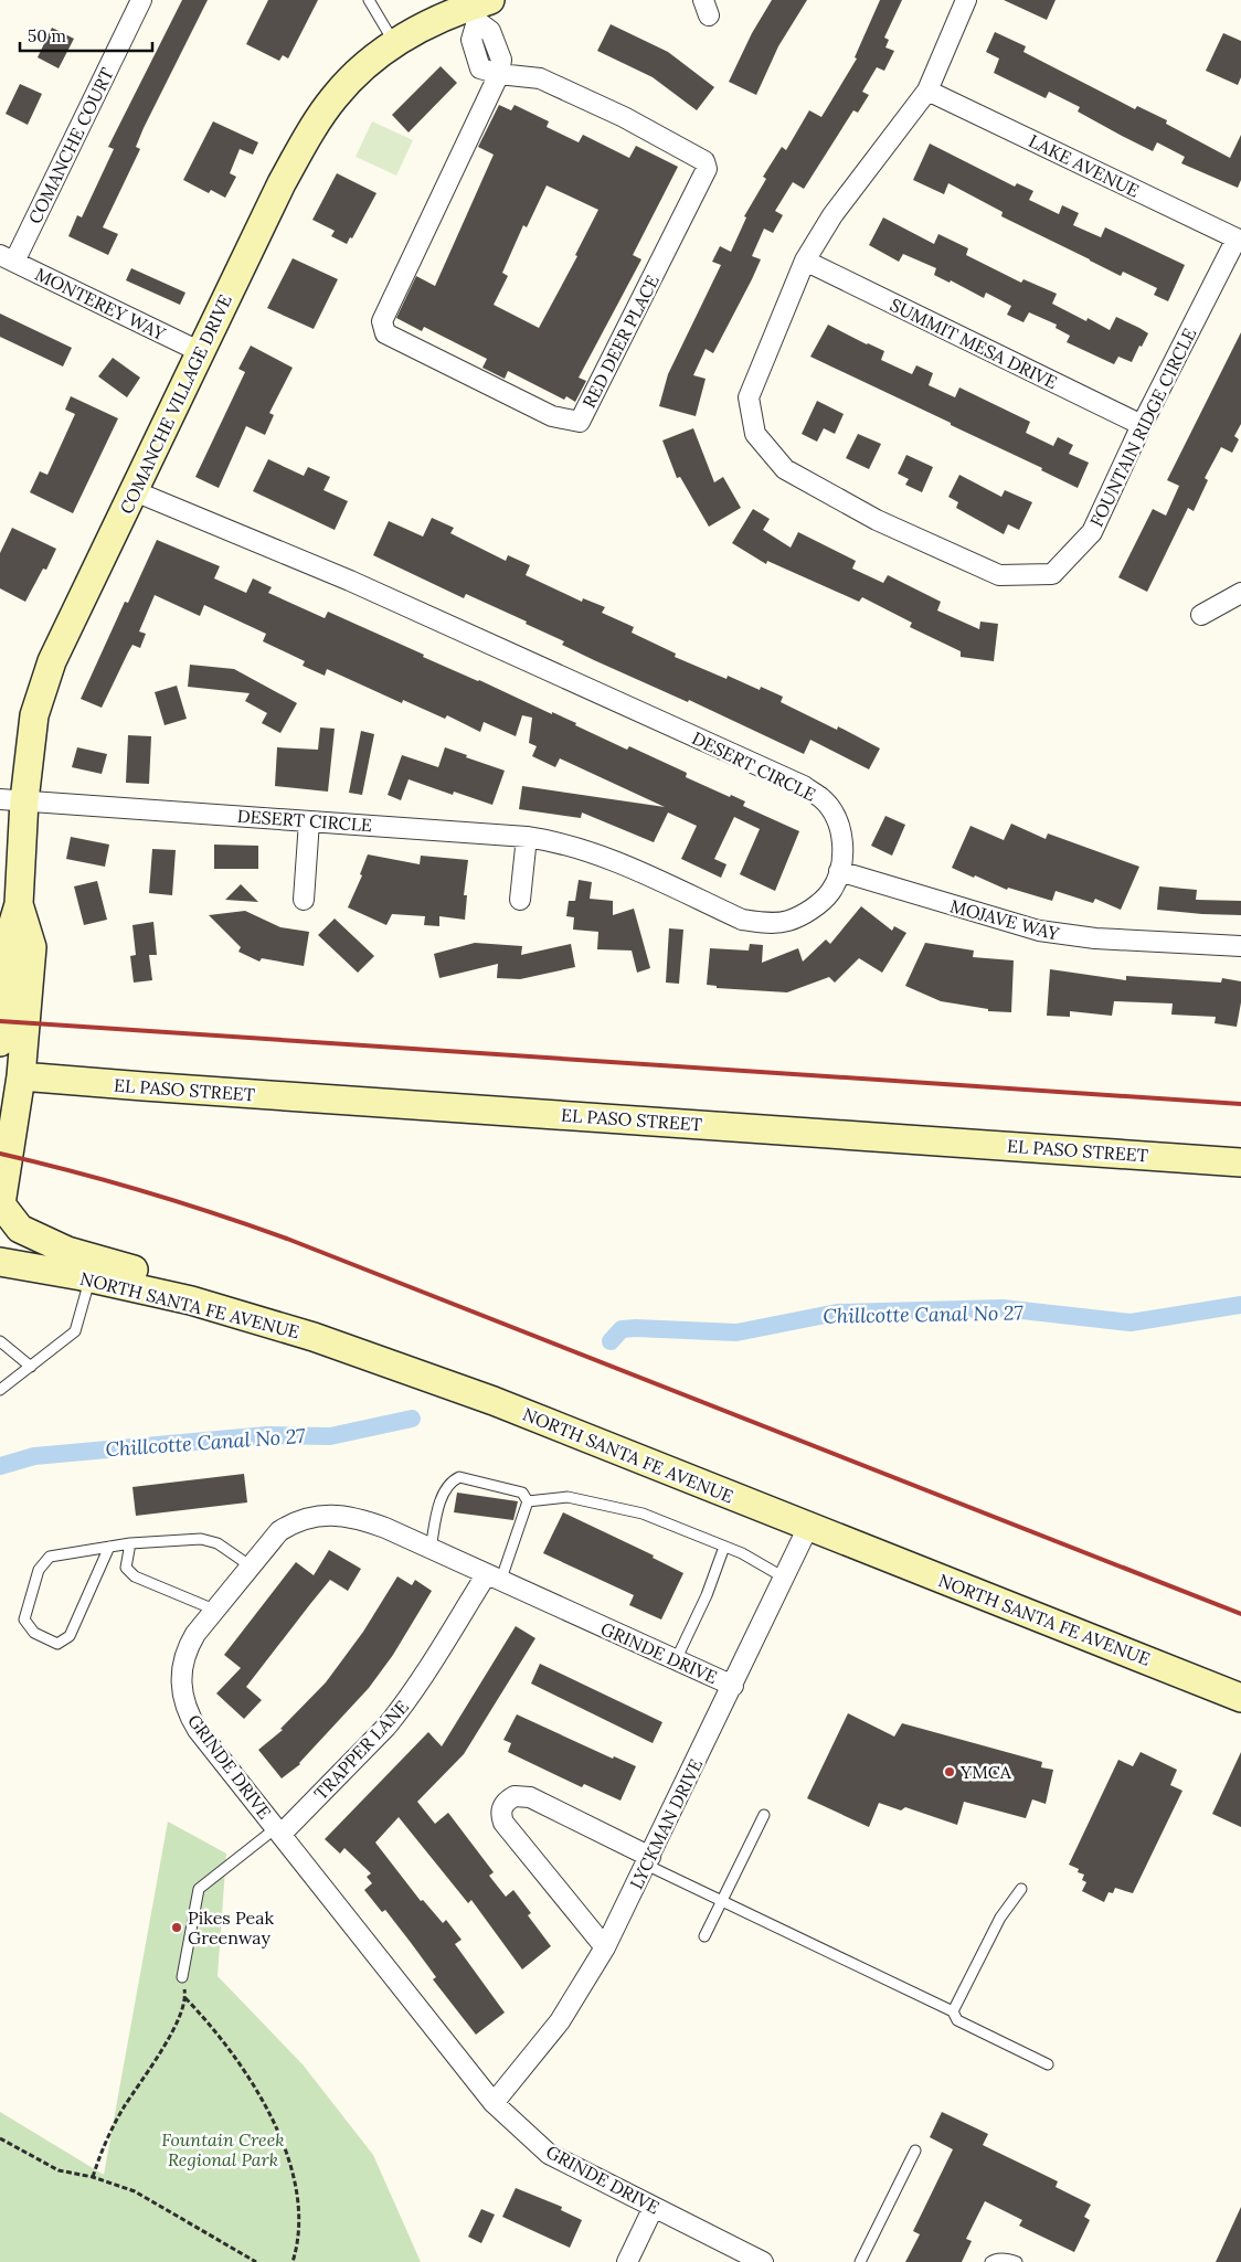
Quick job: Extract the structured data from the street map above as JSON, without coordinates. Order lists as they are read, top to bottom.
{
  "streets": {
    "main road": ["COMANCHE VILLAGE DRIVE", "EL PASO STREET", "NORTH SANTA FE AVENUE"],
    "street": [
      "COMANCHE COURT",
      "LAKE AVENUE",
      "MONTEREY WAY",
      "RED DEER PLACE",
      "SUMMIT MESA DRIVE",
      "FOUNTAIN RIDGE CIRCLE",
      "DESERT CIRCLE",
      "MOJAVE WAY",
      "GRINDE DRIVE",
      "TRAPPER LANE",
      "LYCKMAN DRIVE"
    ]
  },
  "crossings": [
    ["COMANCHE COURT", "MONTEREY WAY"],
    ["LAKE AVENUE", "FOUNTAIN RIDGE CIRCLE"],
    ["MONTEREY WAY", "COMANCHE VILLAGE DRIVE"],
    ["SUMMIT MESA DRIVE", "FOUNTAIN RIDGE CIRCLE"],
    ["COMANCHE VILLAGE DRIVE", "DESERT CIRCLE"],
    ["COMANCHE VILLAGE DRIVE", "EL PASO STREET"],
    ["DESERT CIRCLE", "MOJAVE WAY"],
    ["NORTH SANTA FE AVENUE", "LYCKMAN DRIVE"],
    ["GRINDE DRIVE", "TRAPPER LANE"],
    ["GRINDE DRIVE", "LYCKMAN DRIVE"]
  ],
  "water": ["Chillcotte Canal No 27"],
  "parks": ["Fountain Creek Regional Park"],
  "places": ["YMCA", "Pikes Peak Greenway"],
  "scale_bar": "50 m"
}
